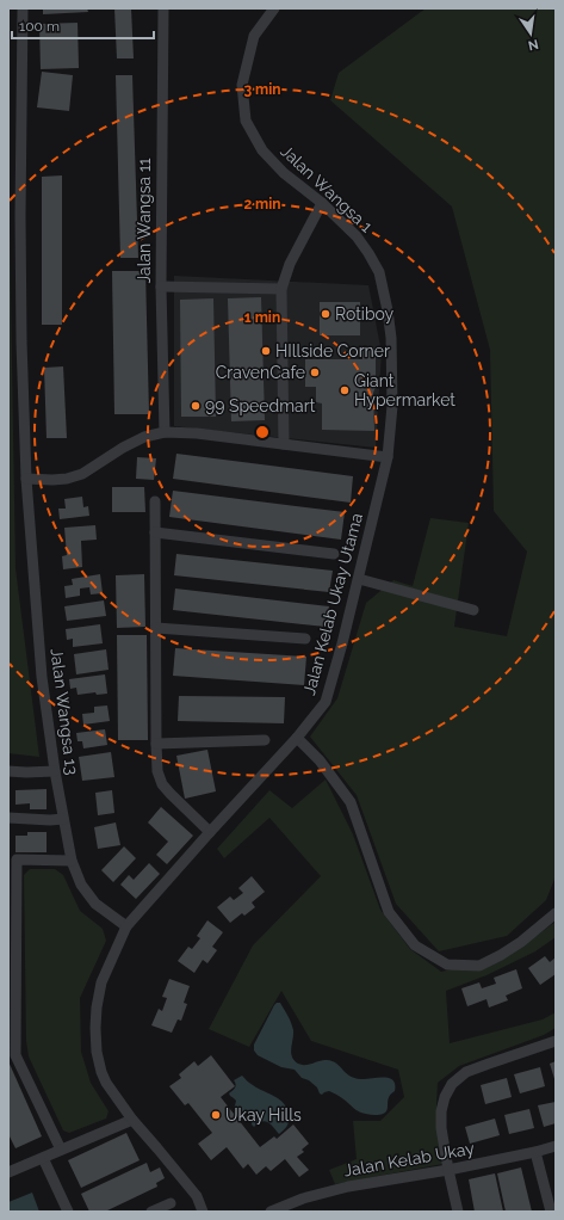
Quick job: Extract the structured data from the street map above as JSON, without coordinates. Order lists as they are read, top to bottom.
{
  "streets": {
    "street": [
      "Jalan Wangsa 1",
      "Jalan Wangsa 11",
      "Jalan Kelab Ukay Utama",
      "Jalan Wangsa 13",
      "Jalan Kelab Ukay"
    ]
  },
  "crossings": [
    ["Jalan Wangsa 1", "Jalan Kelab Ukay Utama"],
    ["Jalan Kelab Ukay Utama", "Jalan Wangsa 13"]
  ],
  "places": [
    "Rotiboy",
    "HIllside Corner",
    "CravenCafe",
    "Giant Hypermarket",
    "99 Speedmart",
    "Ukay Hills"
  ],
  "scale_bar": "100 m",
  "north": "bottom",
  "rings": ["3 min", "2 min", "1 min"]
}
